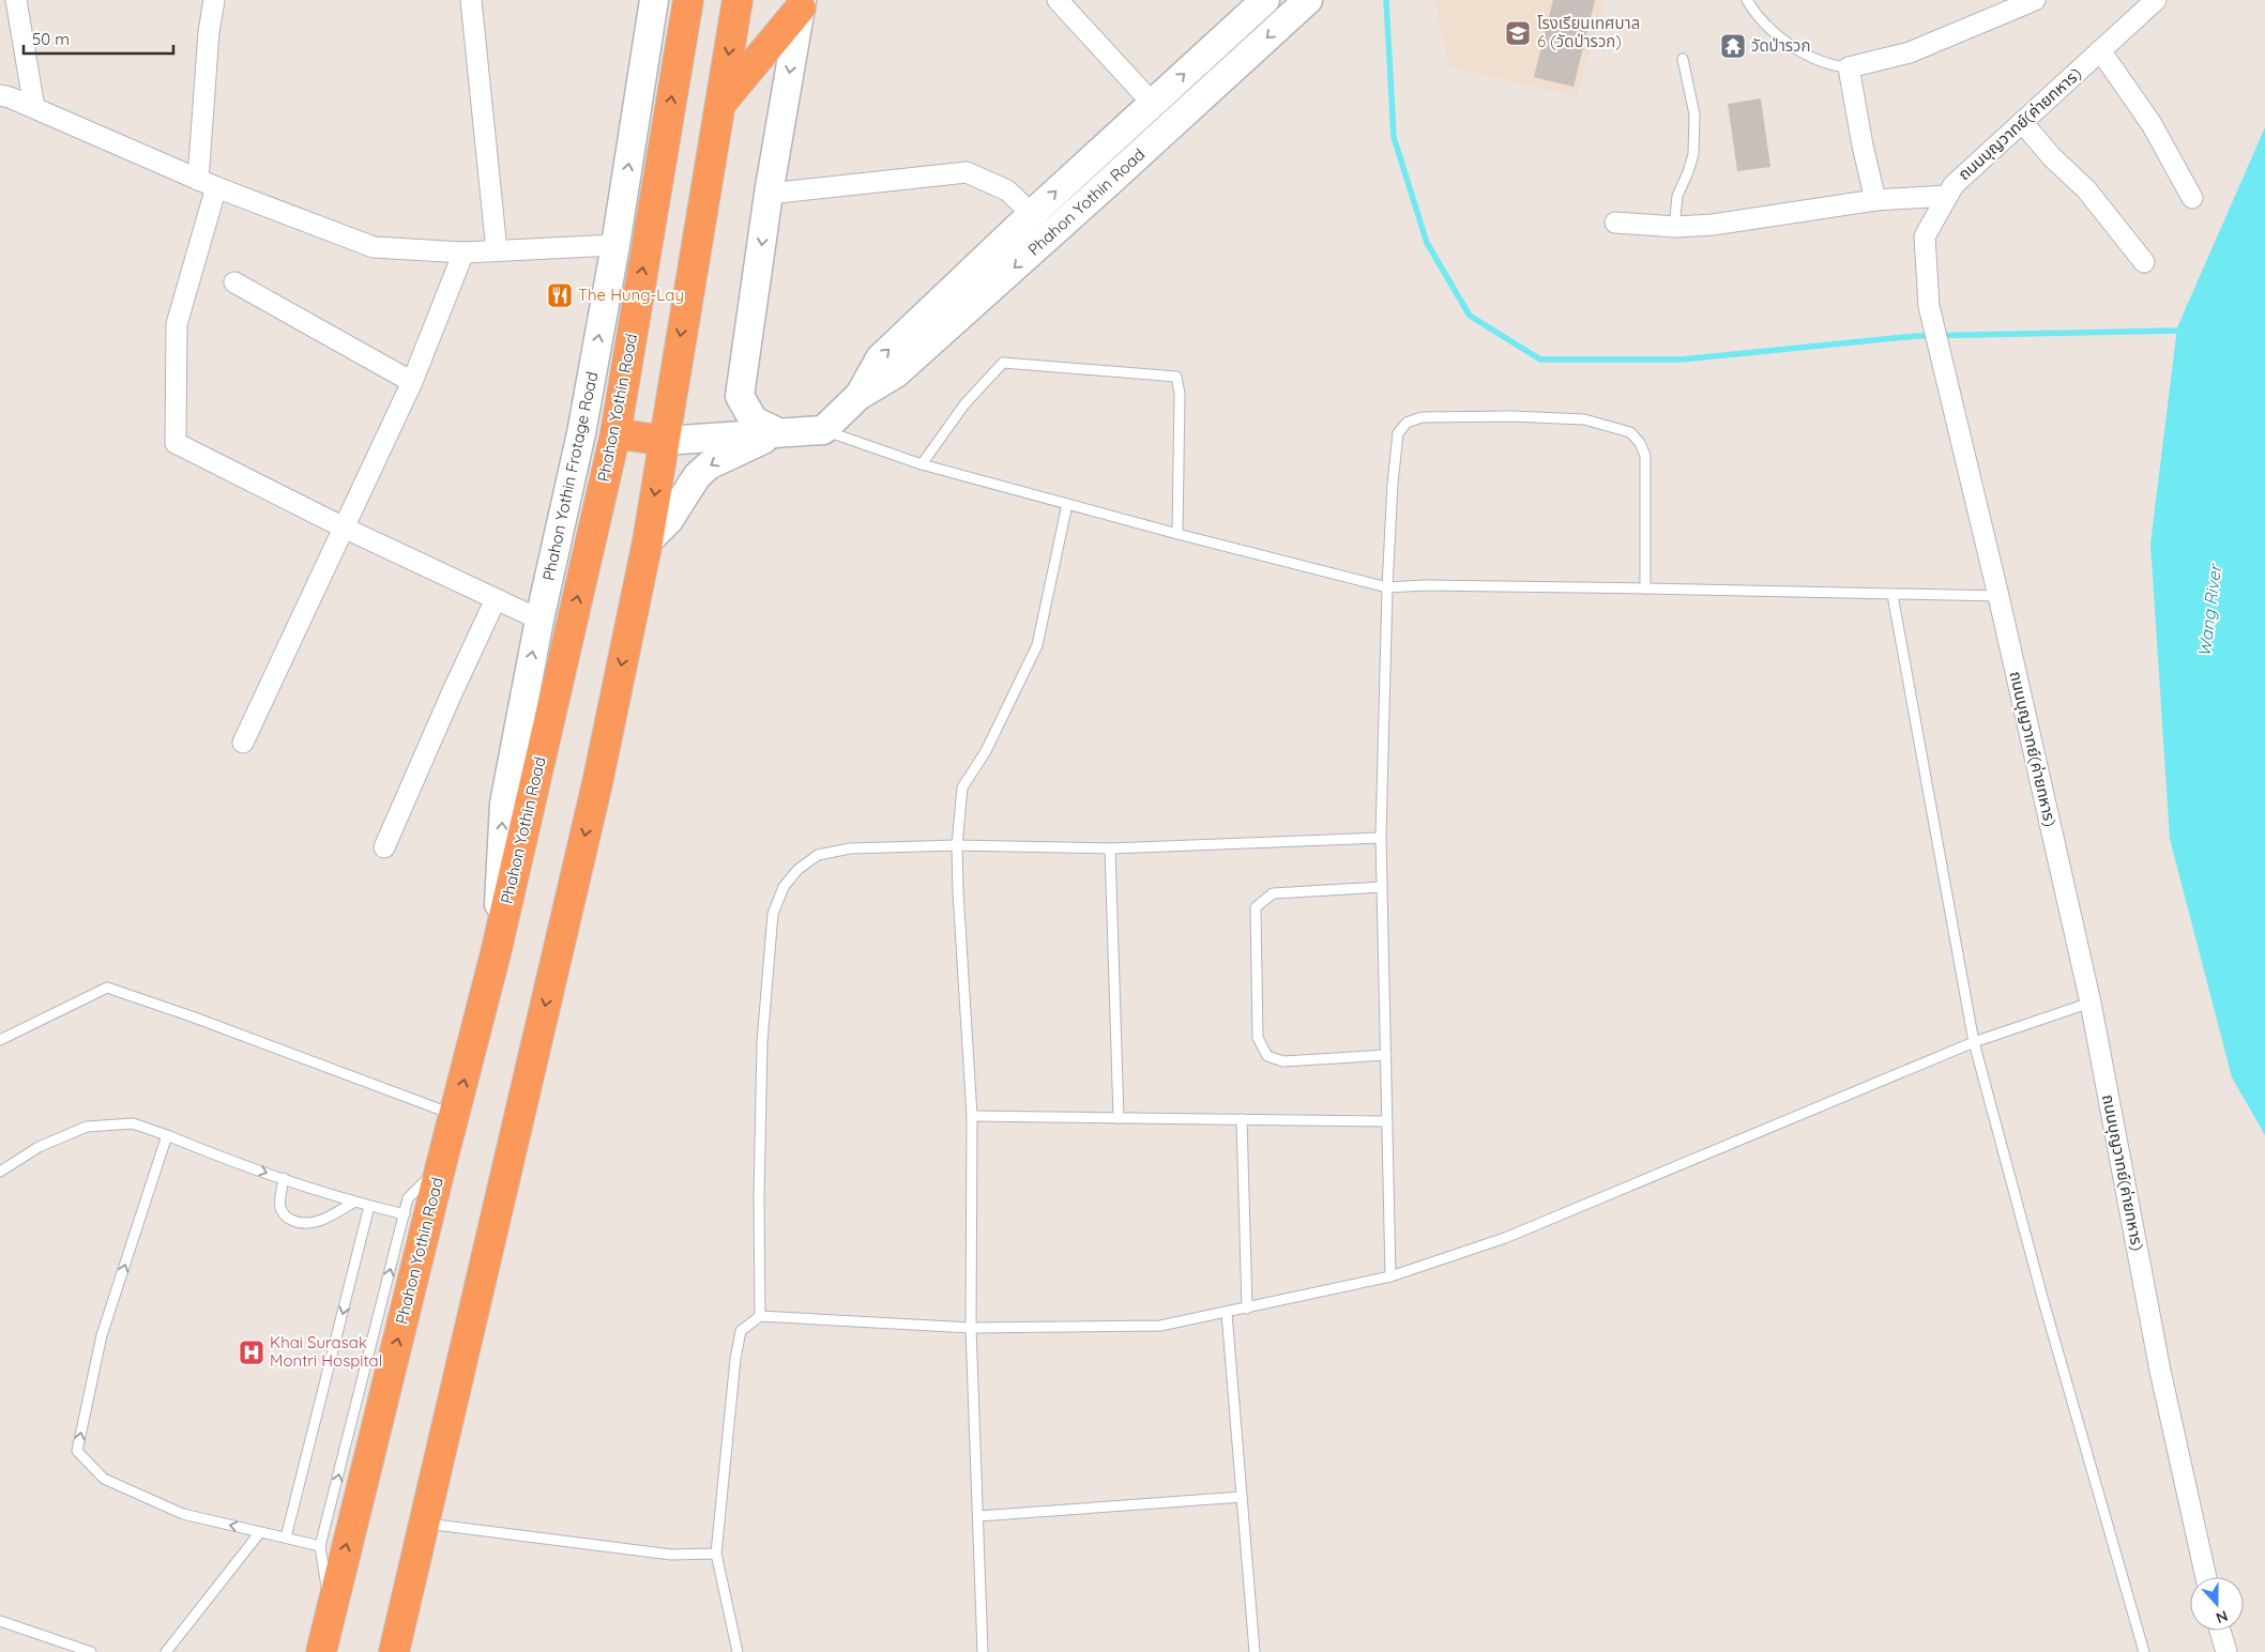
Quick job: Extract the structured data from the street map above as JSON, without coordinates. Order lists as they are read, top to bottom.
{
  "streets": {
    "highway": ["Phahon Yothin Road"],
    "main road": ["Phahon Yothin Frotage Road"],
    "street": ["ถนนบุญวาทย์(ค่ายทหาร)"]
  },
  "crossings": [
    ["Phahon Yothin Road", "Phahon Yothin Frotage Road"]
  ],
  "one_way": ["Phahon Yothin Frotage Road"],
  "water": ["Wang River"],
  "places": {
    "school or university": ["โรงเรียนเทศบาล 6 (วัดป่ารวก)"],
    "temple": ["วัดป่ารวก"],
    "restaurant": ["The Hung-Lay"],
    "hospital": ["Khai Surasak Montri Hospital"]
  },
  "scale_bar": "50 m",
  "north": "bottom"
}
